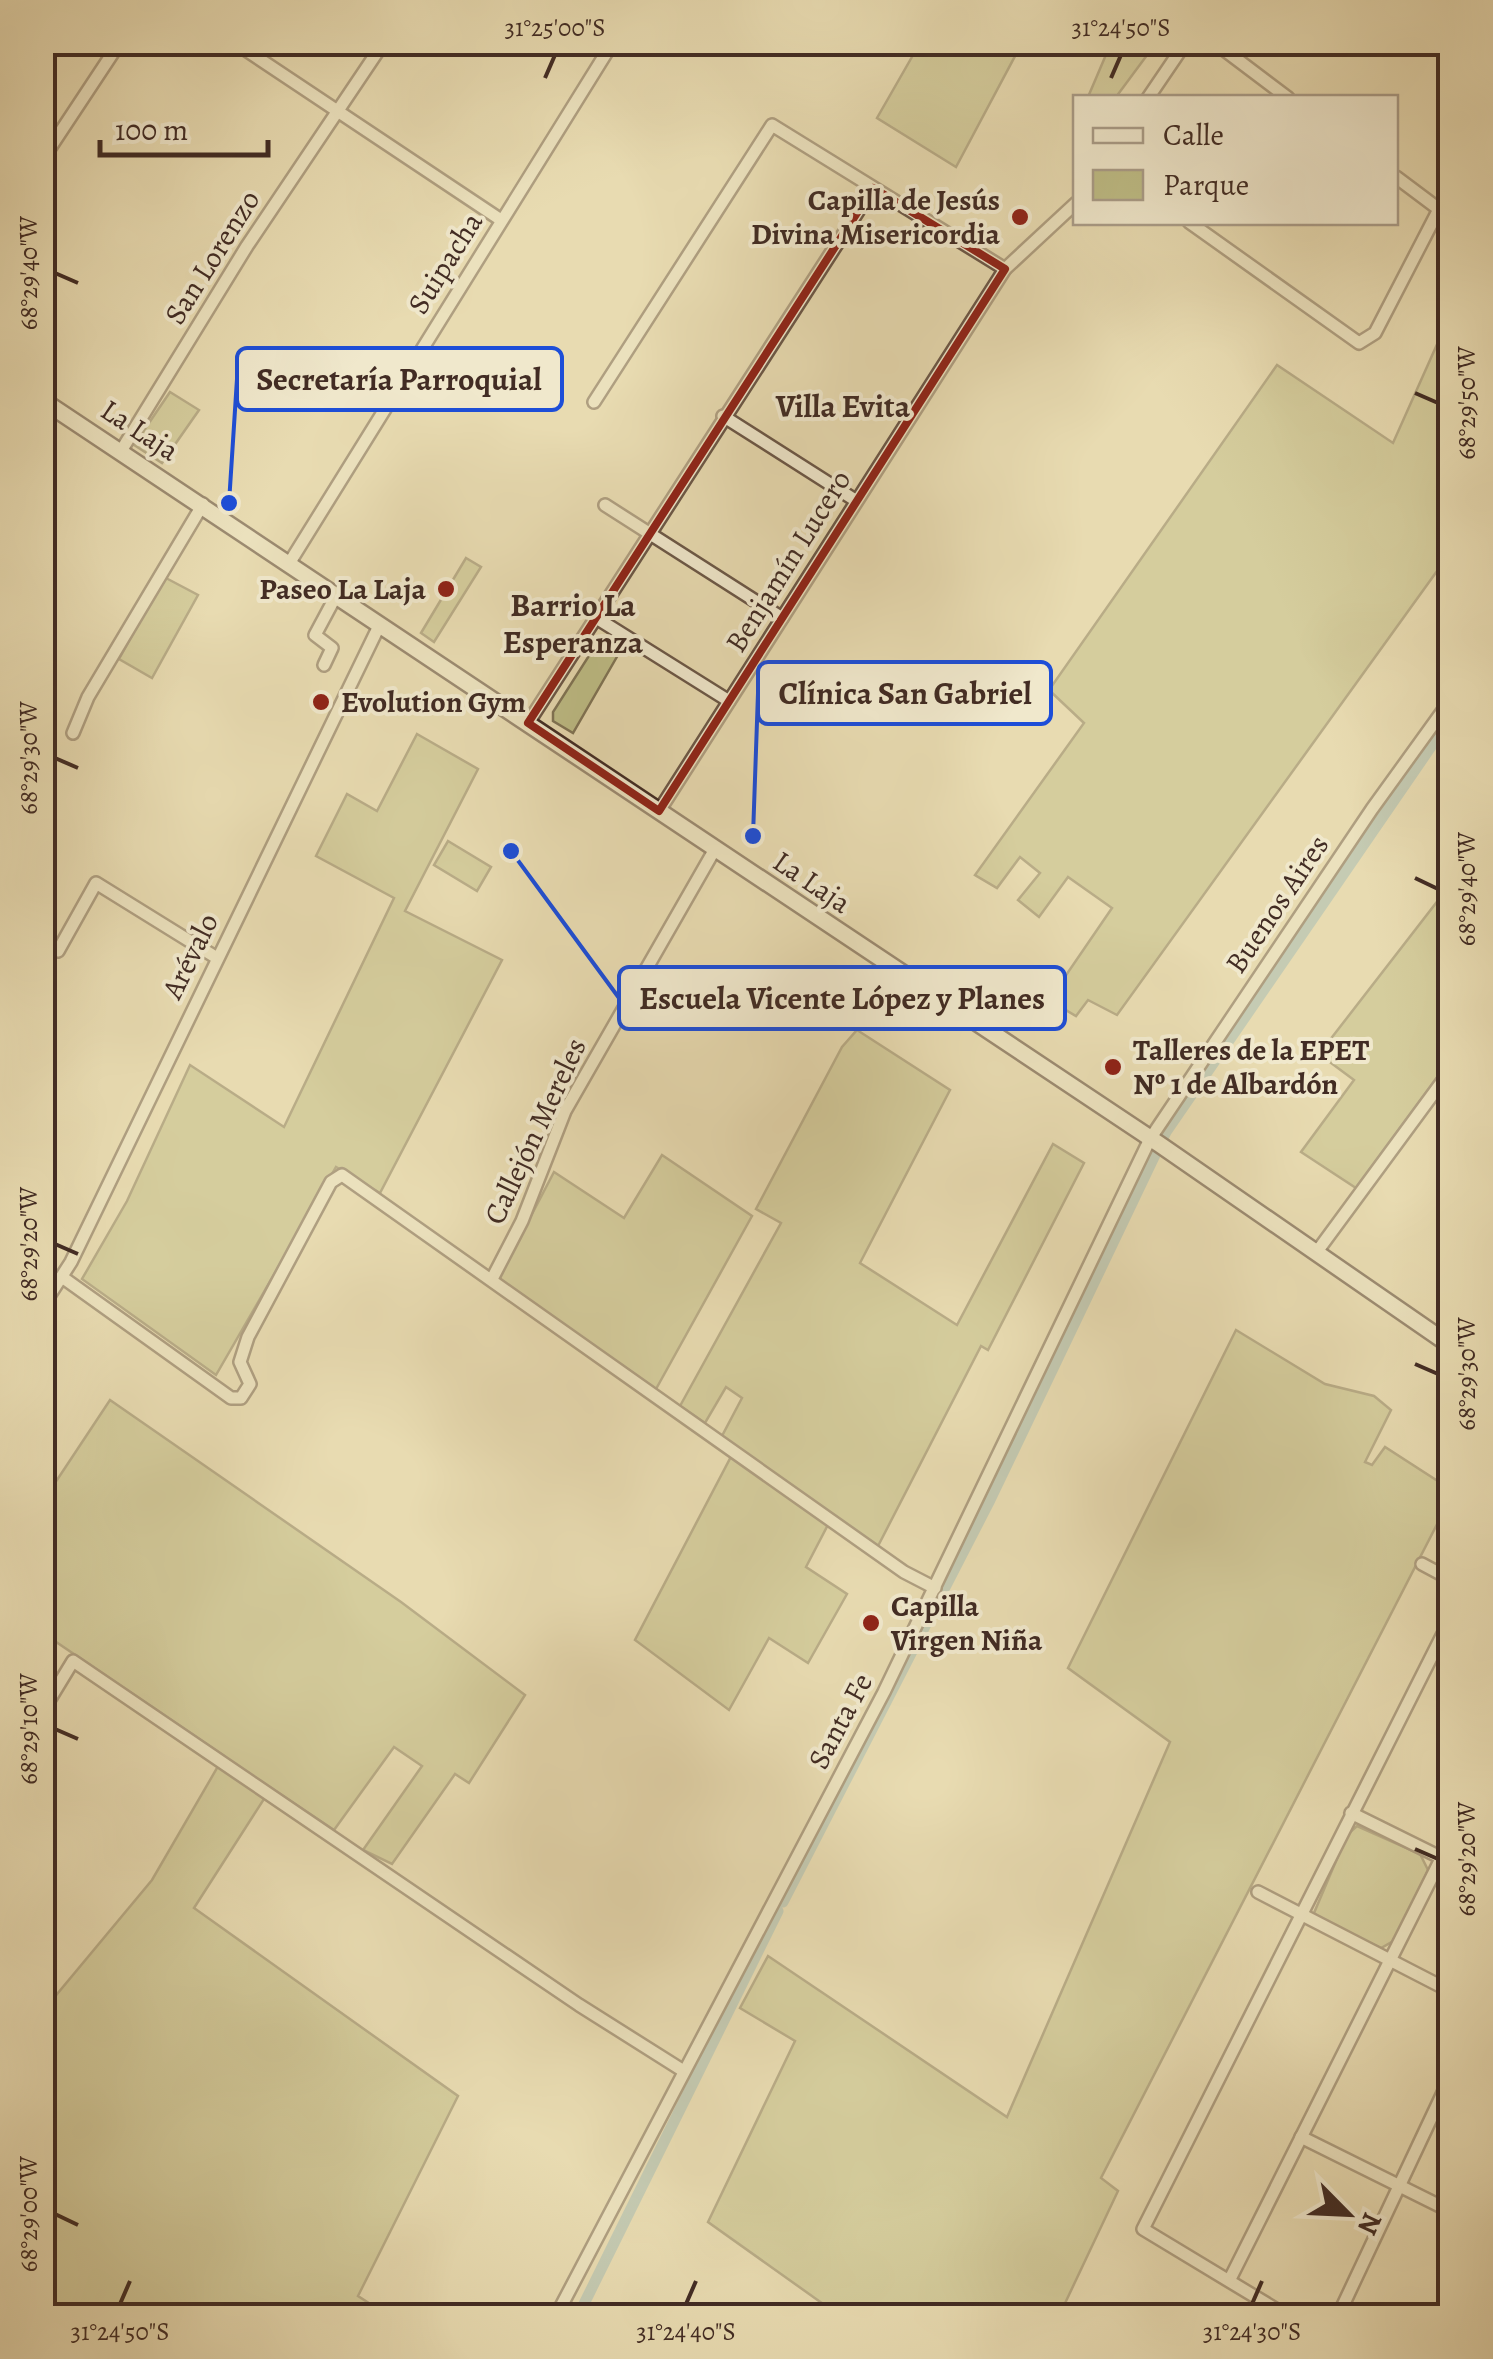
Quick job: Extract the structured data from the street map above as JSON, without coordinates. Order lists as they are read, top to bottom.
{
  "streets": {
    "main road": ["La Laja"],
    "street": [
      "San Lorenzo",
      "Suipacha",
      "Benjamín Lucero",
      "Buenos Aires",
      "Arévalo",
      "Callejón Mereles",
      "Santa Fe"
    ]
  },
  "crossings": [
    ["San Lorenzo", "La Laja"],
    ["Suipacha", "La Laja"],
    ["La Laja", "Benjamín Lucero"],
    ["La Laja", "Buenos Aires"],
    ["La Laja", "Arévalo"],
    ["La Laja", "Callejón Mereles"],
    ["La Laja", "Santa Fe"],
    ["Buenos Aires", "Santa Fe"]
  ],
  "districts": ["Villa Evita", "Barrio La Esperanza"],
  "places": [
    "Capilla de Jesús Divina Misericordia",
    "Secretaría Parroquial",
    "Paseo La Laja",
    "Evolution Gym",
    "Clínica San Gabriel",
    "Escuela Vicente López y Planes",
    "Talleres de la EPET Nº 1 de Albardón",
    "Capilla Virgen Niña"
  ],
  "legend": ["Calle", "Parque"],
  "scale_bar": "100 m",
  "north": "bottom right",
  "coordinates": [
    "31°25'00\"S",
    "31°24'50\"S",
    "68°29'40\"W",
    "68°29'50\"W",
    "68°29'30\"W",
    "68°29'20\"W",
    "68°29'10\"W",
    "68°29'00\"W",
    "31°24'40\"S",
    "31°24'30\"S"
  ]
}
